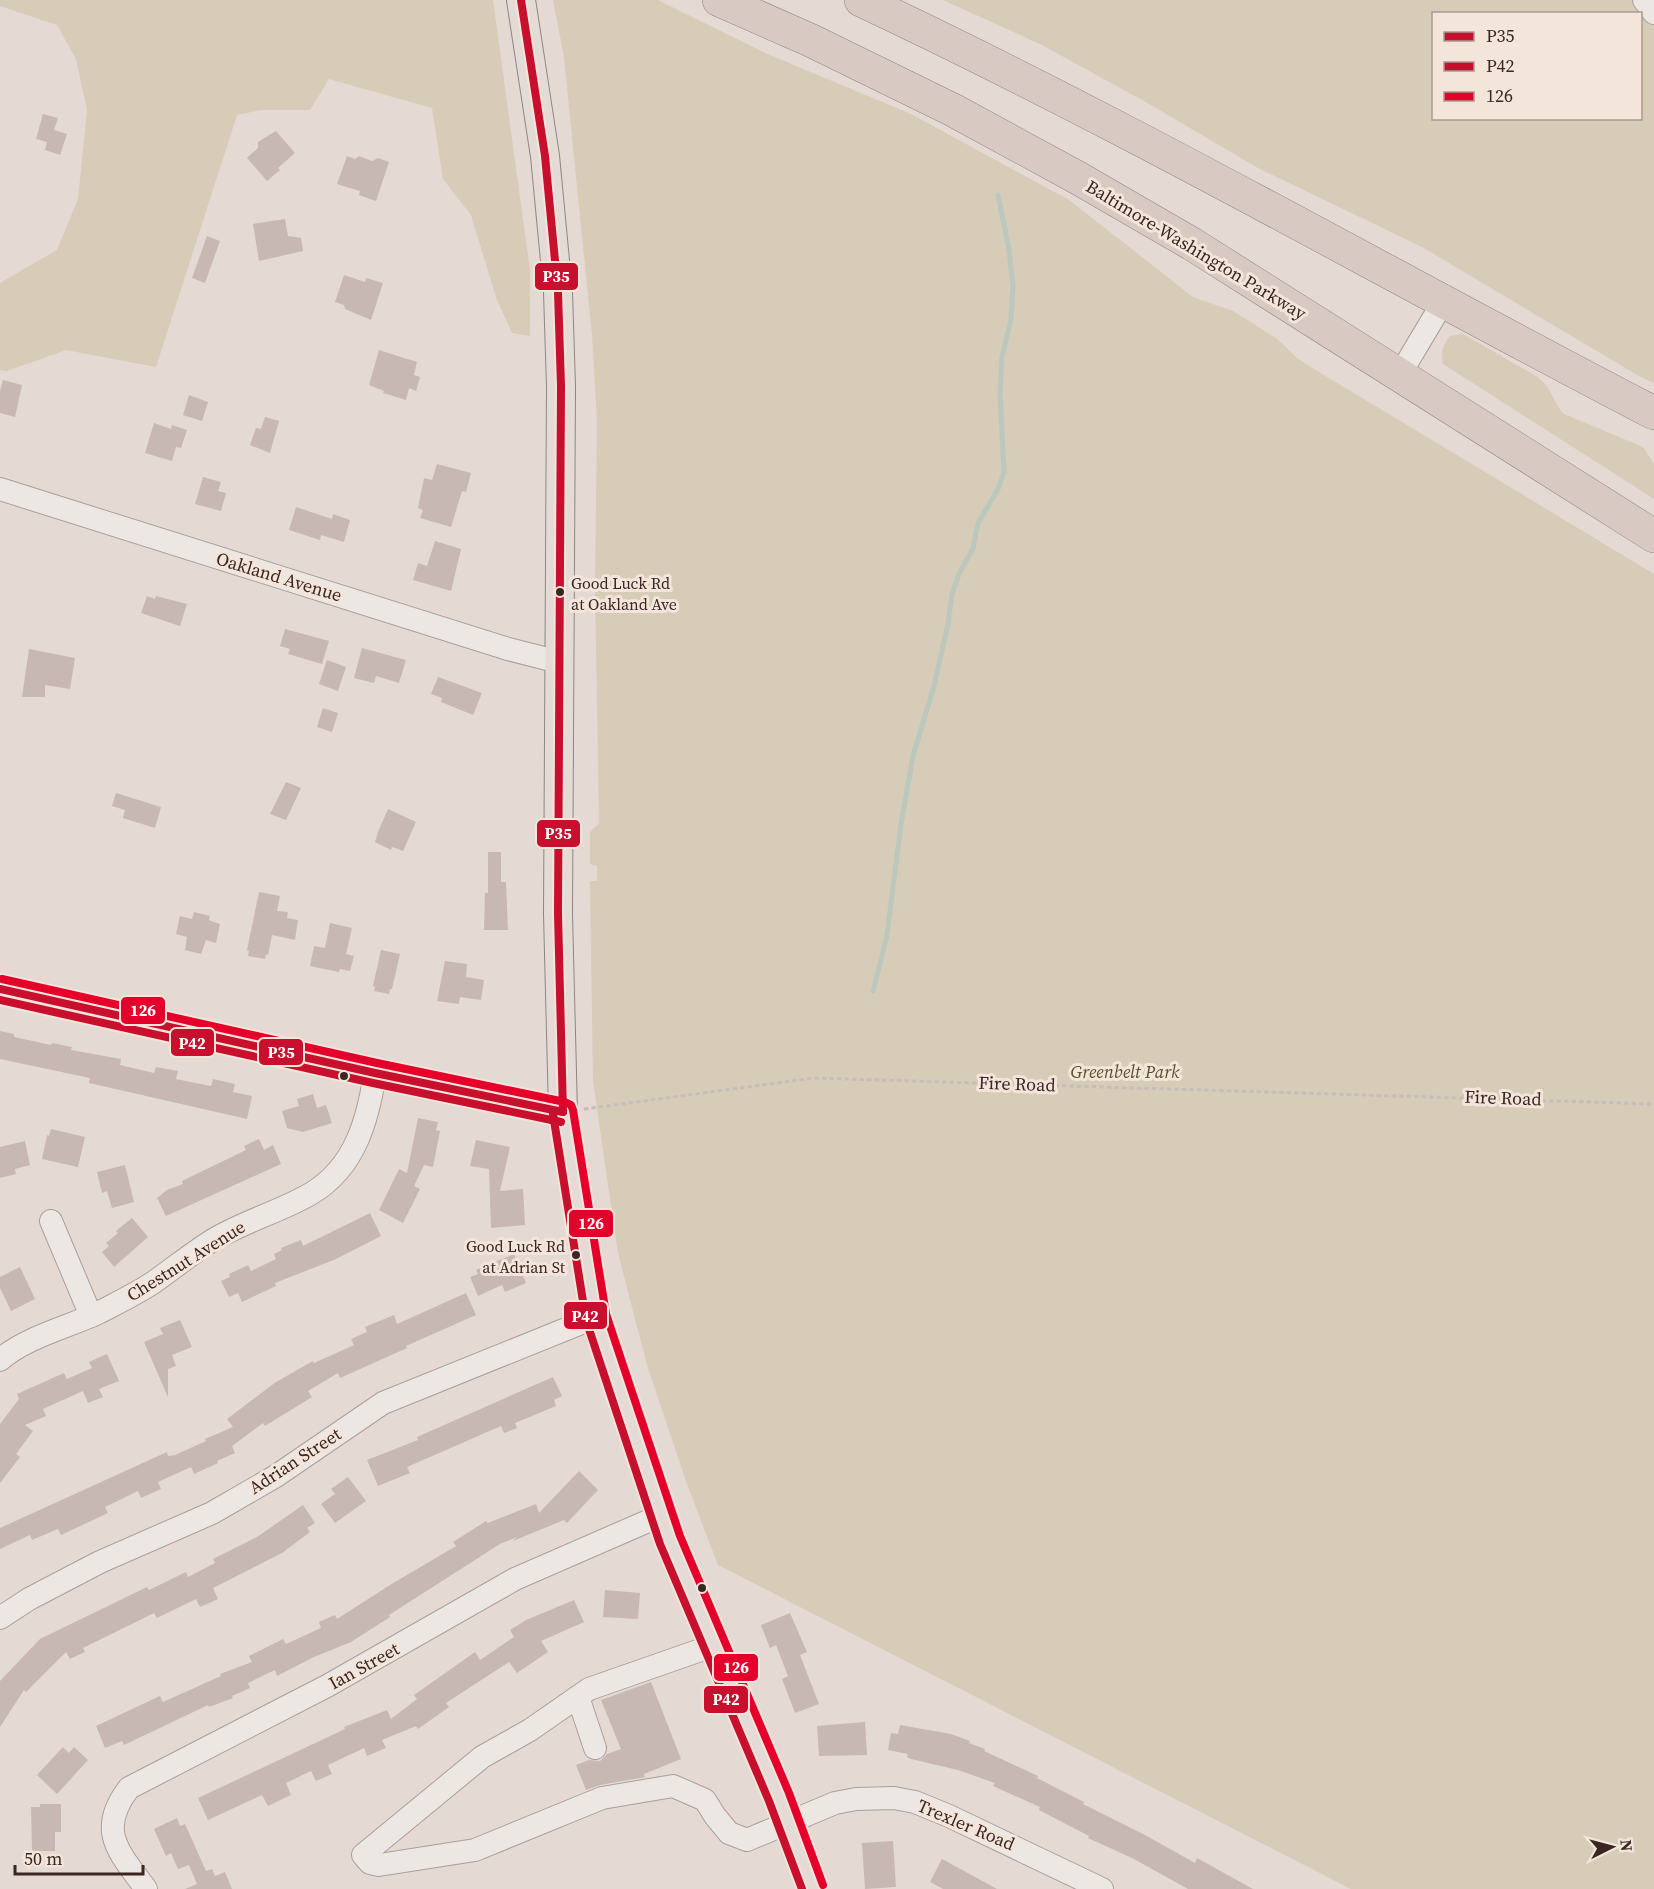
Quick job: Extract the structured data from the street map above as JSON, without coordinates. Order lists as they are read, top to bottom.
{
  "streets": {
    "highway": ["Baltimore-Washington Parkway"],
    "street": [
      "Oakland Avenue",
      "Chestnut Avenue",
      "Adrian Street",
      "Ian Street",
      "Trexler Road"
    ],
    "path": ["Fire Road"]
  },
  "parks": ["Greenbelt Park"],
  "places": ["Good Luck Rd at Oakland Ave", "Good Luck Rd at Adrian St"],
  "lines": ["transit line P35", "transit line 126", "transit line P42"],
  "legend": ["P35", "P42", "126"],
  "scale_bar": "50 m",
  "north": "right"
}
